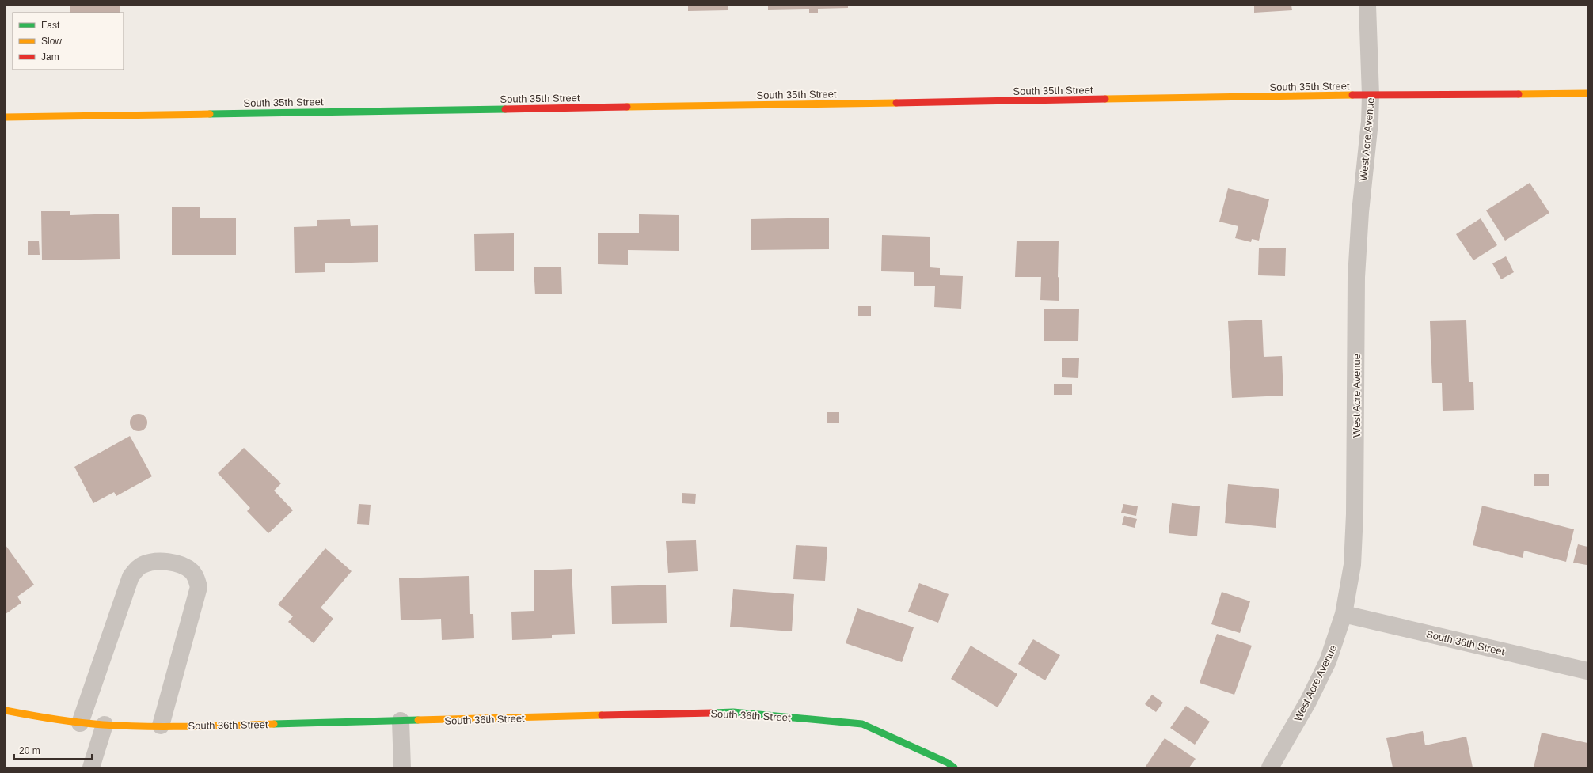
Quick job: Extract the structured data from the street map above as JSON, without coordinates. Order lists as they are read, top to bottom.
{
  "streets": {
    "street": ["South 35th Street", "West Acre Avenue", "South 36th Street"]
  },
  "crossings": [
    ["South 35th Street", "West Acre Avenue"],
    ["West Acre Avenue", "South 36th Street"]
  ],
  "legend": ["Fast", "Slow", "Jam"],
  "scale_bar": "20 m"
}
